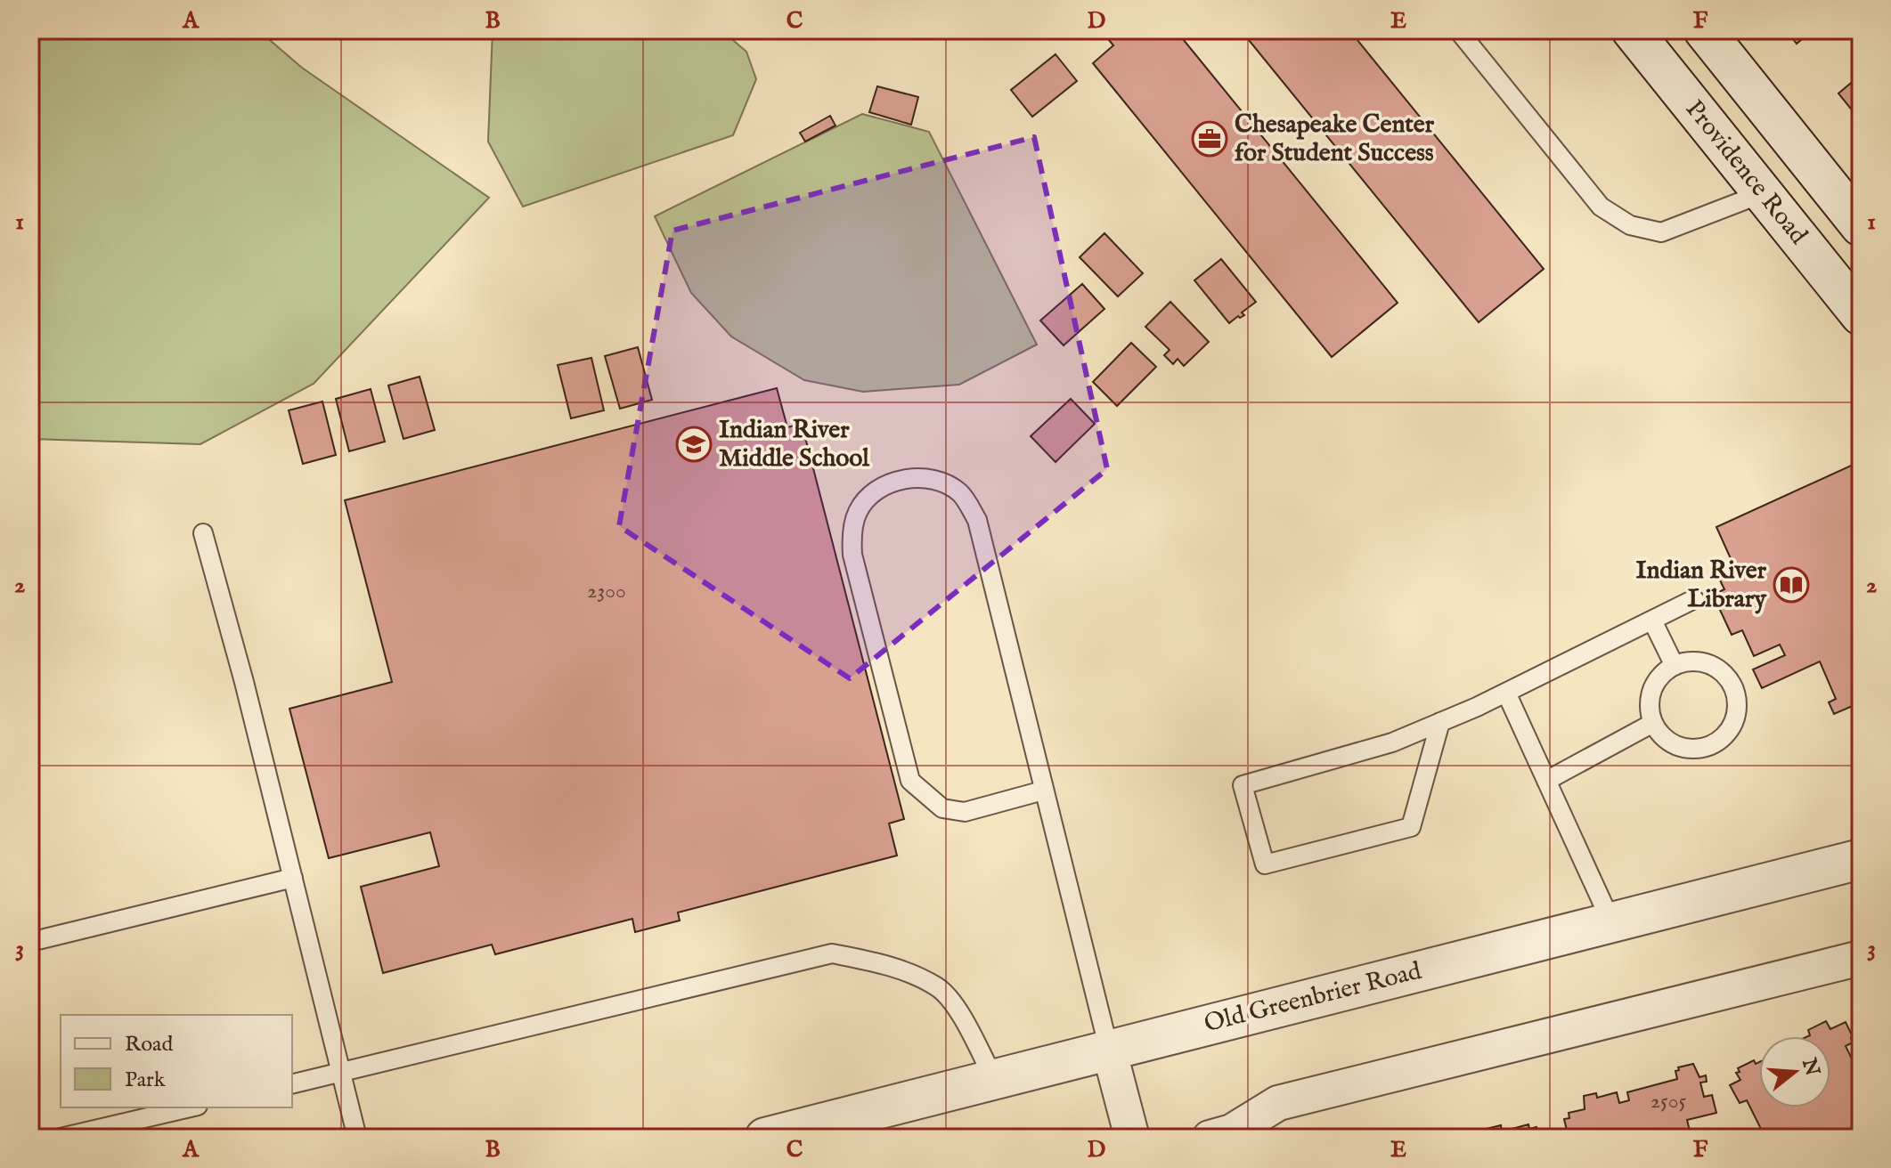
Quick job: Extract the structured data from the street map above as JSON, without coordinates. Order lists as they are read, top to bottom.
{
  "streets": {
    "street": ["Providence Road", "Old Greenbrier Road"]
  },
  "places": {
    "office": ["Chesapeake Center for Student Success"],
    "school or university": ["Indian River Middle School"],
    "library": ["Indian River Library"]
  },
  "house_numbers": ["2300", "2505"],
  "legend": ["Road", "Park"],
  "north": "right",
  "grid": {
    "columns": [
      "A",
      "B",
      "C",
      "D",
      "E",
      "F"
    ],
    "rows": ["1", "2", "3"]
  }
}
